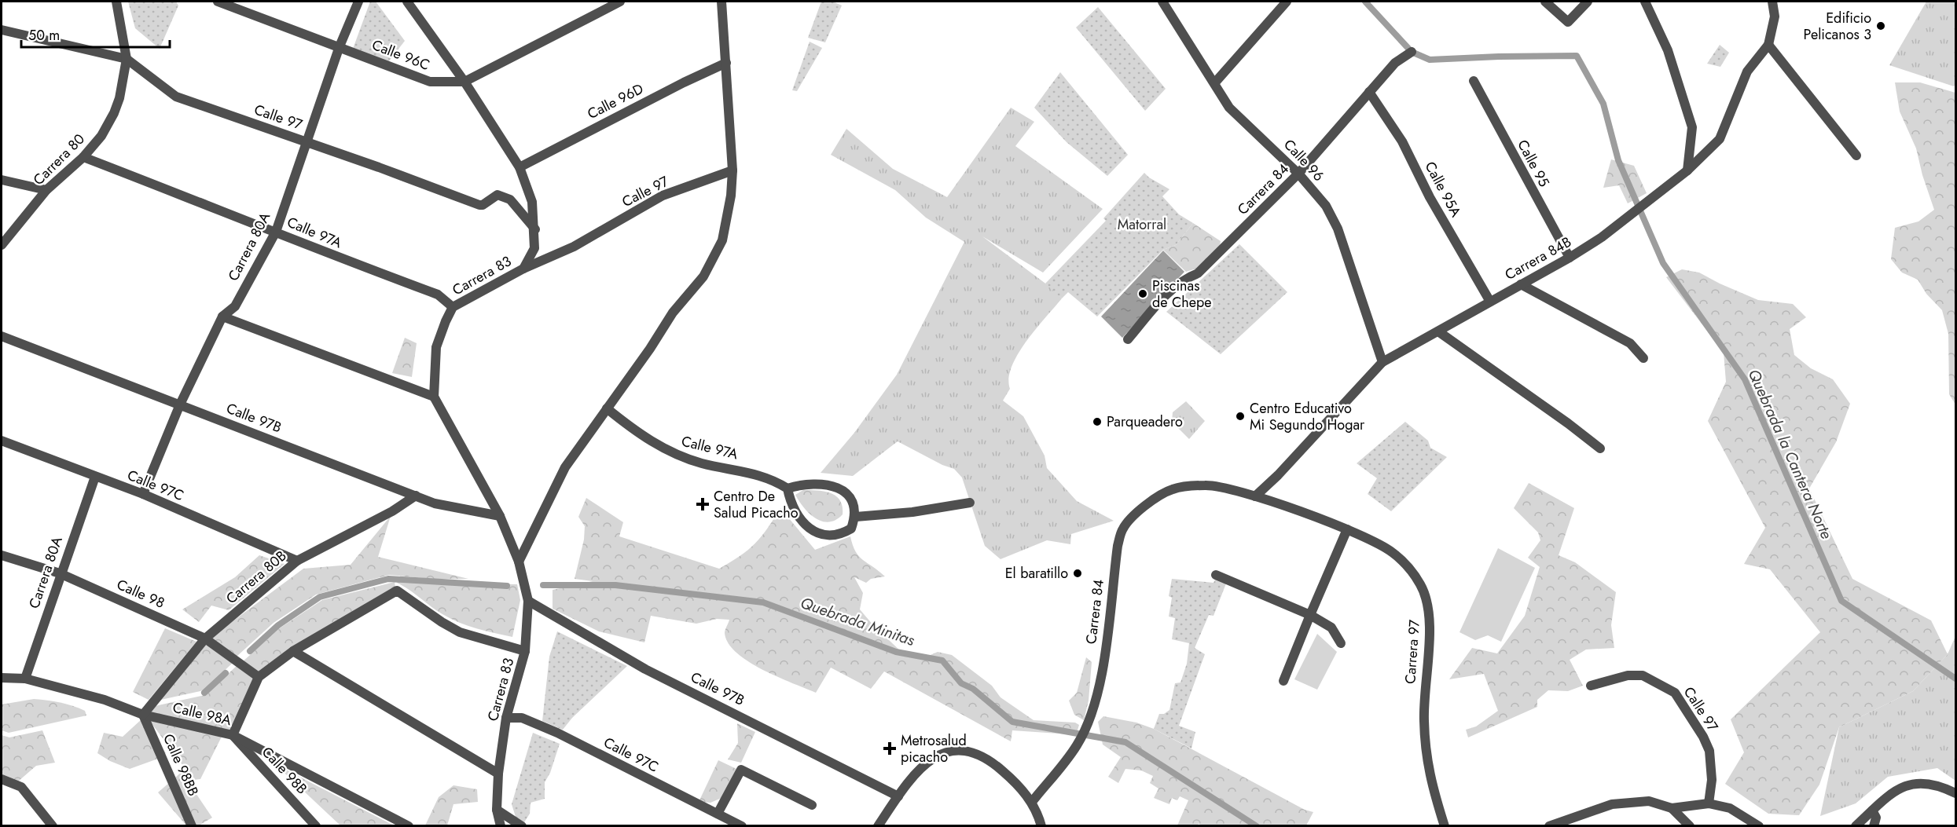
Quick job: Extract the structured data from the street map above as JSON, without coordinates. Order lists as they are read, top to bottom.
{
  "streets": {
    "street": [
      "Calle 96C",
      "Calle 96D",
      "Calle 97",
      "Carrera 80",
      "Calle 96",
      "Calle 95",
      "Carrera 84",
      "Calle 95A",
      "Calle 97A",
      "Carrera 80A",
      "Carrera 84B",
      "Carrera 83",
      "Calle 97B",
      "Calle 97C",
      "Carrera 80B",
      "Calle 98",
      "Carrera 97",
      "Calle 98A",
      "Calle 98BB",
      "Calle 98B"
    ]
  },
  "crossings": [
    ["Calle 96C", "Carrera 80A"],
    ["Calle 96C", "Carrera 83"],
    ["Calle 96D", "Carrera 83"],
    ["Calle 97", "Carrera 80"],
    ["Calle 97", "Carrera 80A"],
    ["Calle 97", "Carrera 83"],
    ["Carrera 80", "Calle 97A"],
    ["Calle 96", "Carrera 84"],
    ["Calle 96", "Carrera 84B"],
    ["Calle 95", "Carrera 84B"],
    ["Carrera 84", "Calle 95A"],
    ["Carrera 84", "Carrera 84B"],
    ["Carrera 84", "Carrera 97"],
    ["Calle 95A", "Carrera 84B"],
    ["Calle 97A", "Carrera 80A"],
    ["Calle 97A", "Carrera 83"],
    ["Carrera 80A", "Calle 97B"],
    ["Carrera 80A", "Calle 97C"],
    ["Carrera 80A", "Calle 98"],
    ["Carrera 80A", "Calle 98A"],
    ["Carrera 84B", "Carrera 97"],
    ["Carrera 83", "Calle 97B"],
    ["Carrera 83", "Calle 97C"],
    ["Calle 97B", "Carrera 80B"],
    ["Calle 97C", "Carrera 80B"],
    ["Carrera 80B", "Calle 98"],
    ["Carrera 80B", "Calle 98A"],
    ["Carrera 80B", "Calle 98BB"],
    ["Calle 98A", "Calle 98BB"],
    ["Calle 98A", "Calle 98B"]
  ],
  "water": ["Quebrada la Cantera Norte", "Quebrada Minitas"],
  "parks": ["Matorral"],
  "places": {
    "other": [
      "Edificio Pelicanos 3",
      "Piscinas de Chepe",
      "Centro Educativo Mi Segundo Hogar",
      "Parqueadero",
      "El baratillo"
    ],
    "health": ["Centro De Salud Picacho", "Metrosalud picacho"]
  },
  "scale_bar": "50 m"
}
